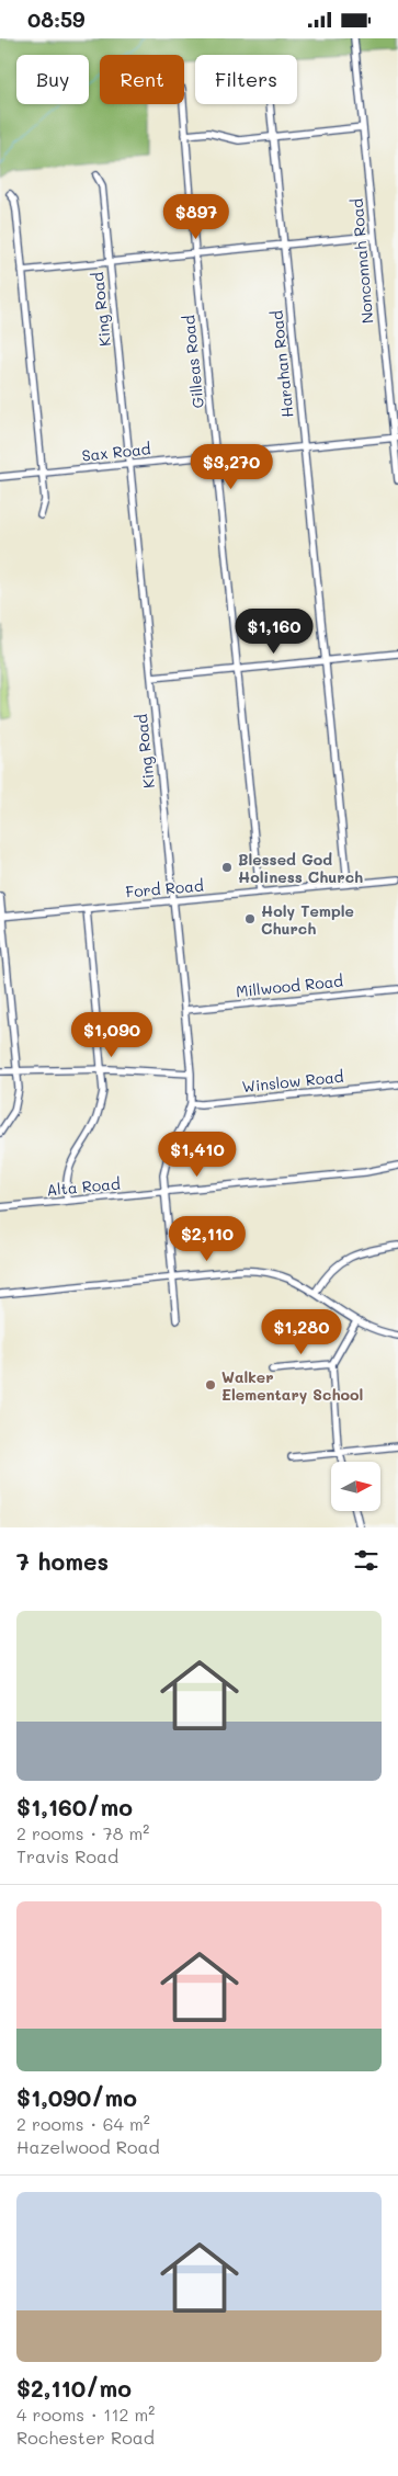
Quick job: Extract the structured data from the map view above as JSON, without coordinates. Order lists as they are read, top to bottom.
{
  "streets": {
    "street": [
      "Nonconnah Road",
      "King Road",
      "Gilleas Road",
      "Harahan Road",
      "Sax Road",
      "Ford Road",
      "Millwood Road",
      "Winslow Road",
      "Alta Road"
    ]
  },
  "crossings": [
    ["Nonconnah Road", "Sax Road"],
    ["King Road", "Sax Road"],
    ["King Road", "Ford Road"],
    ["King Road", "Millwood Road"],
    ["King Road", "Winslow Road"],
    ["King Road", "Alta Road"],
    ["Gilleas Road", "Sax Road"],
    ["Gilleas Road", "Ford Road"],
    ["Harahan Road", "Sax Road"],
    ["Harahan Road", "Ford Road"]
  ],
  "places": ["Blessed God Holiness Church", "Holy Temple Church", "Walker Elementary School"],
  "north": "right",
  "page": {
    "status": "08:59",
    "chip": ["Buy", "Rent", "Filters"],
    "price": [
      "$897",
      "$3,270",
      "$1,160",
      "$1,090",
      "$1,410",
      "$2,110",
      "$1,280"
    ],
    "heading": "7 homes",
    "list": [
      {
        "name": "$1,160/mo",
        "note": "2 rooms · 78 m² · Travis Road"
      },
      {
        "name": "$1,090/mo",
        "note": "2 rooms · 64 m² · Hazelwood Road"
      },
      {
        "name": "$2,110/mo",
        "note": "4 rooms · 112 m² · Rochester Road"
      }
    ]
  }
}
